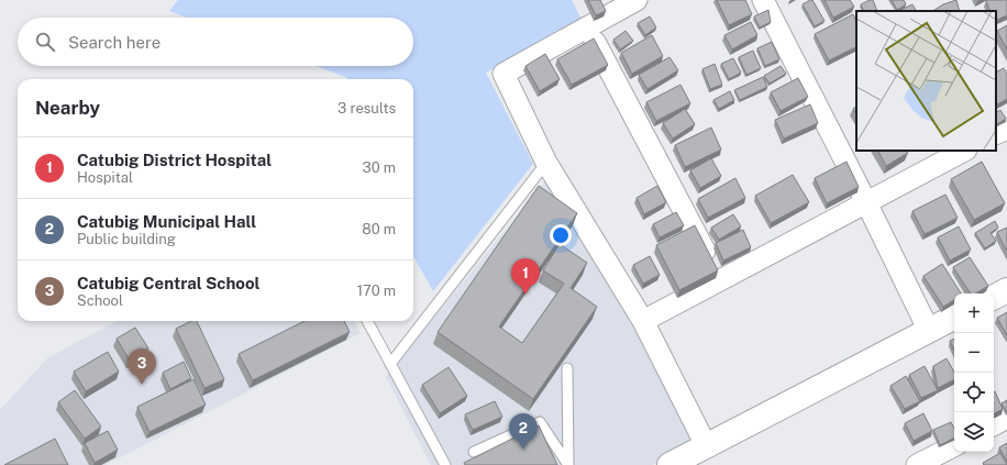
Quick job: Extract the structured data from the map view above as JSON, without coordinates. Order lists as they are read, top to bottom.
{
  "page": {
    "search": "Search here",
    "heading": ["Nearby", "3 results"],
    "list": [
      {
        "mark": "1",
        "name": "Catubig District Hospital",
        "note": "Hospital",
        "value": "30 m"
      },
      {
        "mark": "2",
        "name": "Catubig Municipal Hall",
        "note": "Public building",
        "value": "80 m"
      },
      {
        "mark": "3",
        "name": "Catubig Central School",
        "note": "School",
        "value": "170 m"
      }
    ],
    "pins": ["1", "3", "2"],
    "map_buttons": ["+", "−"]
  }
}
